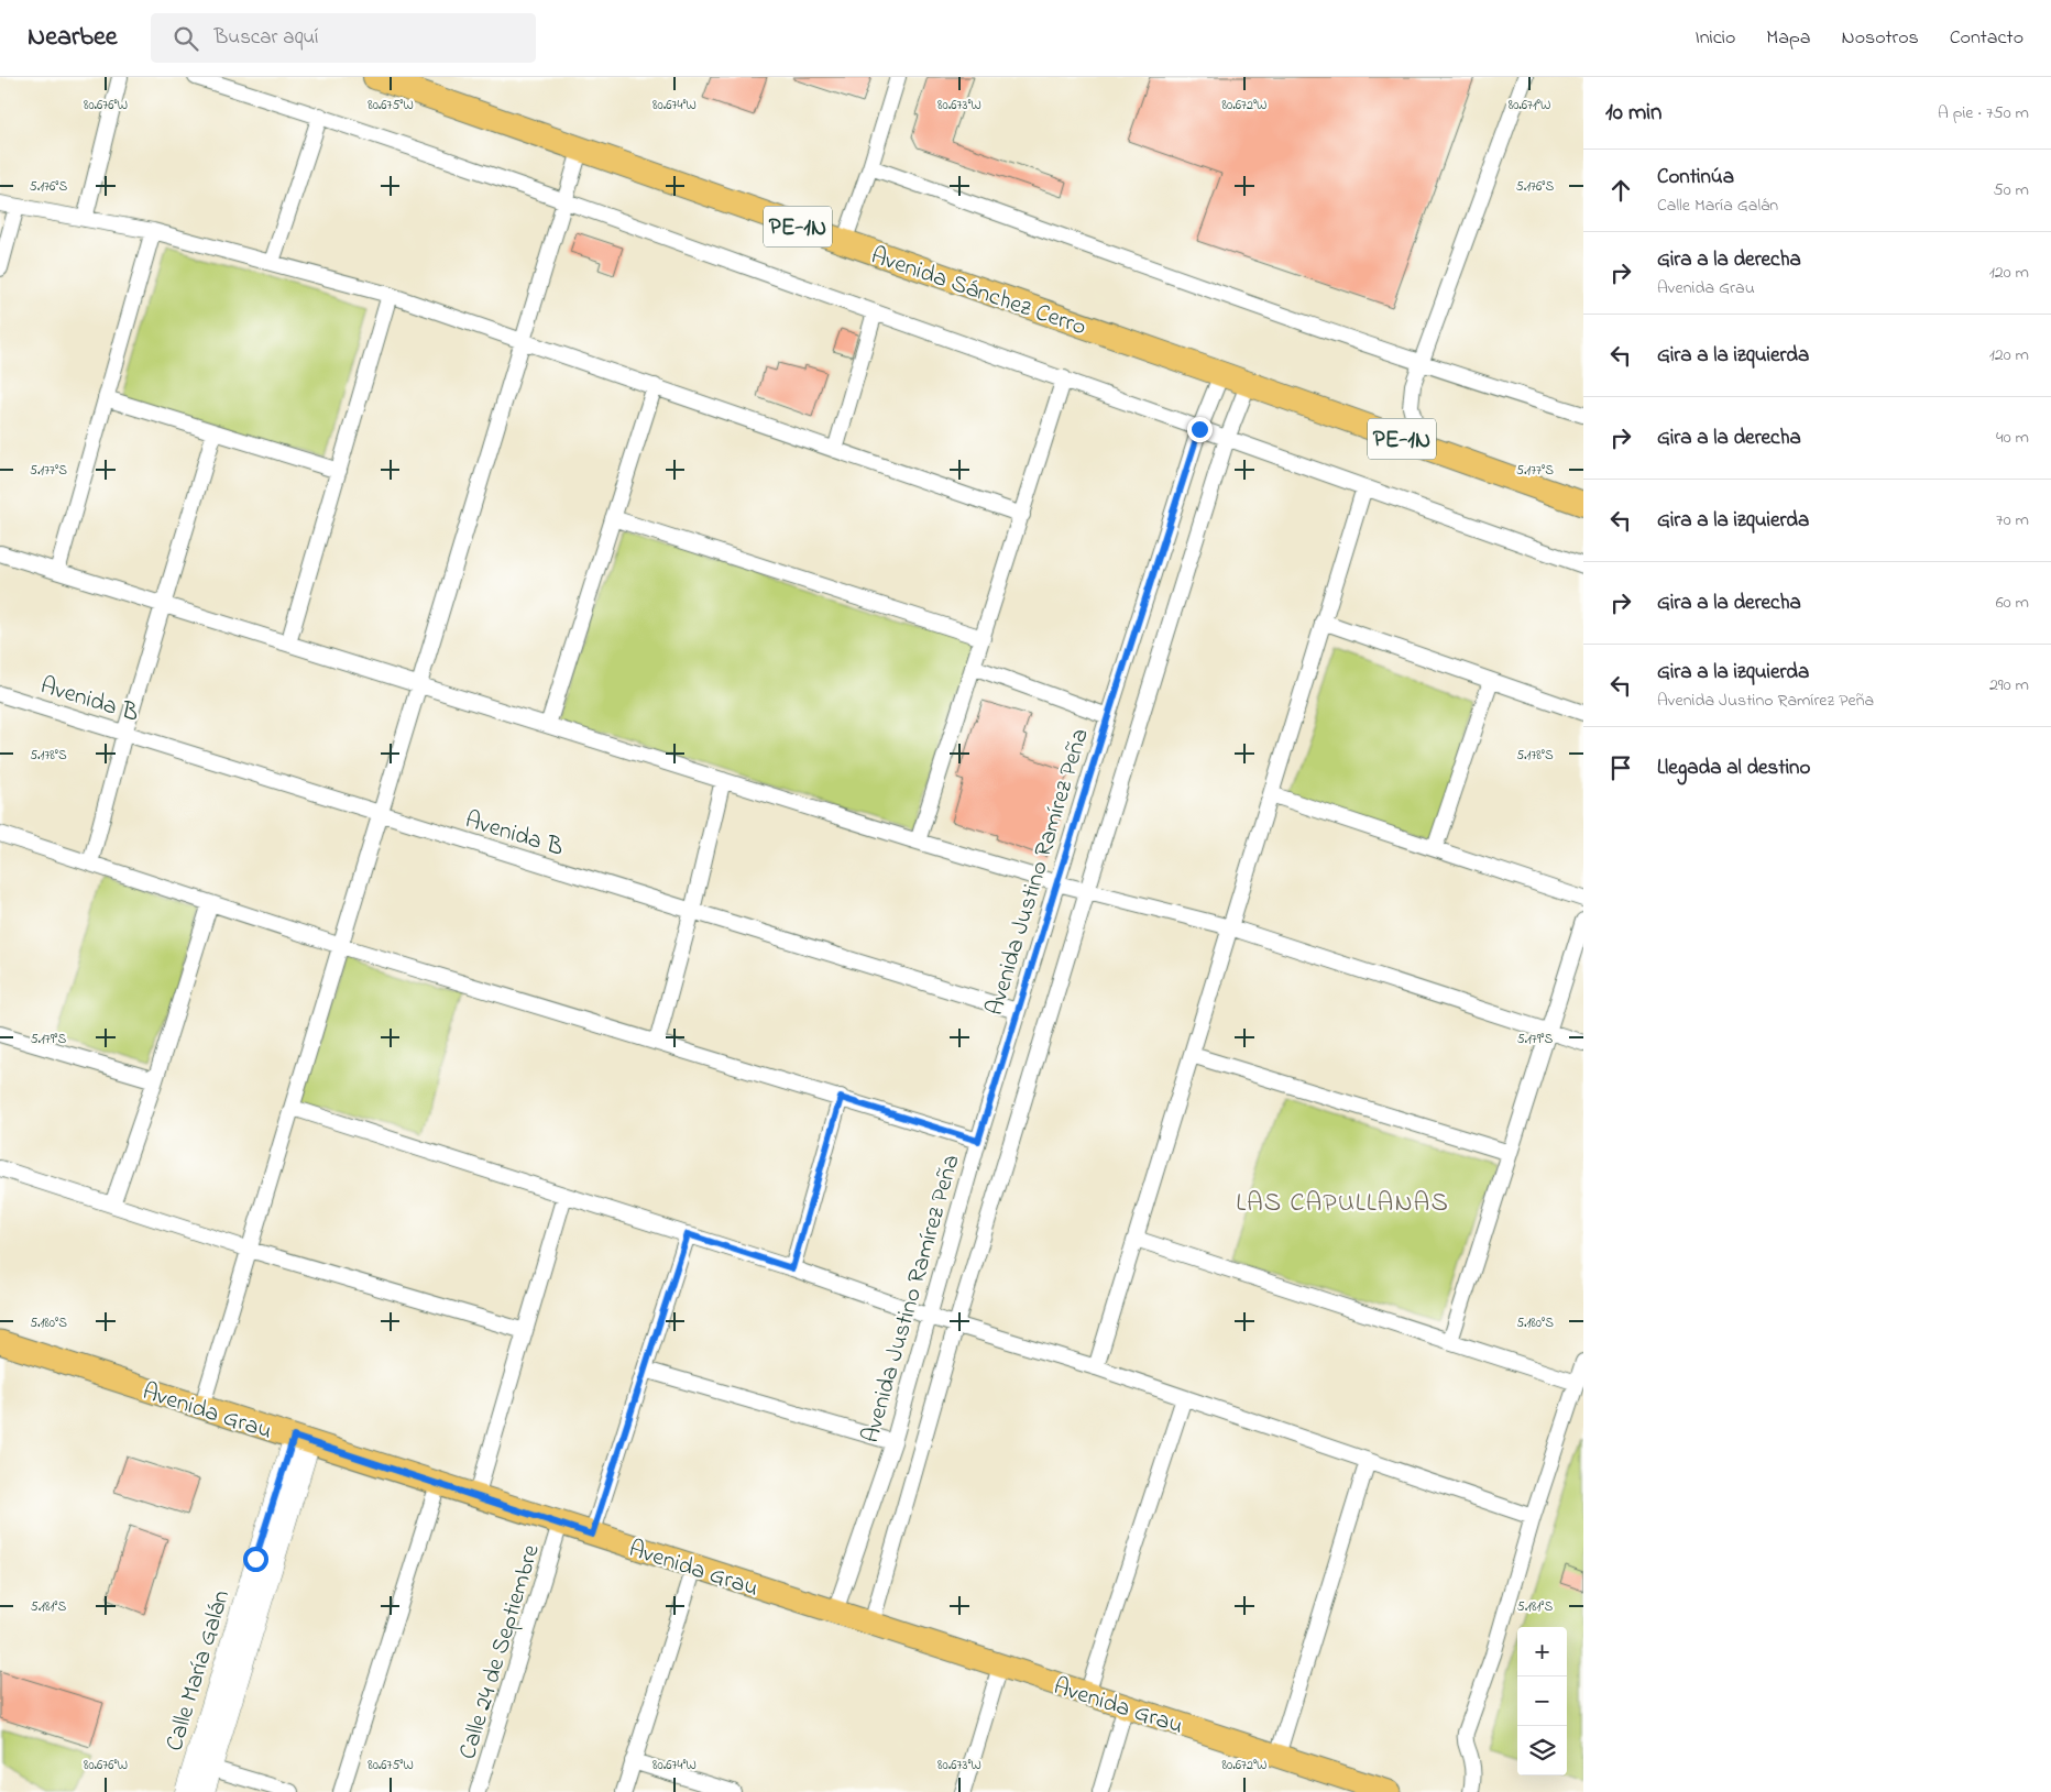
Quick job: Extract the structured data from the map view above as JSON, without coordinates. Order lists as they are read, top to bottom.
{
  "streets": {
    "highway": ["PE-1N", "Avenida Sánchez Cerro"],
    "main road": ["Avenida Grau"],
    "street": [
      "Avenida B",
      "Avenida Justino Ramírez Peña",
      "Calle 24 de Septiembre",
      "Calle María Galán"
    ]
  },
  "crossings": [
    ["Avenida Sánchez Cerro", "Avenida Justino Ramírez Peña"],
    ["Avenida B", "Avenida Justino Ramírez Peña"],
    ["Avenida Justino Ramírez Peña", "Avenida Grau"],
    ["Avenida Grau", "Calle 24 de Septiembre"],
    ["Avenida Grau", "Calle María Galán"]
  ],
  "districts": ["LAS CAPULLANAS"],
  "page": {
    "header": "Nearbee",
    "search": "Buscar aquí",
    "nav": [
      "Inicio",
      "Mapa",
      "Nosotros",
      "Contacto"
    ],
    "heading": ["10 min", "A pie · 750 m"],
    "list": [
      ["Continúa", "Calle María Galán", "50 m"],
      ["Gira a la derecha", "Avenida Grau", "120 m"],
      ["Gira a la izquierda", "120 m"],
      ["Gira a la derecha", "40 m"],
      ["Gira a la izquierda", "70 m"],
      ["Gira a la derecha", "60 m"],
      ["Gira a la izquierda", "Avenida Justino Ramírez Peña", "290 m"],
      "Llegada al destino"
    ],
    "map_buttons": ["+", "−"]
  },
  "coordinates": [
    "80.676°W",
    "80.675°W",
    "80.674°W",
    "80.673°W",
    "80.672°W",
    "80.671°W",
    "5.176°S",
    "5.177°S",
    "5.178°S",
    "5.179°S",
    "5.180°S",
    "5.181°S"
  ]
}
